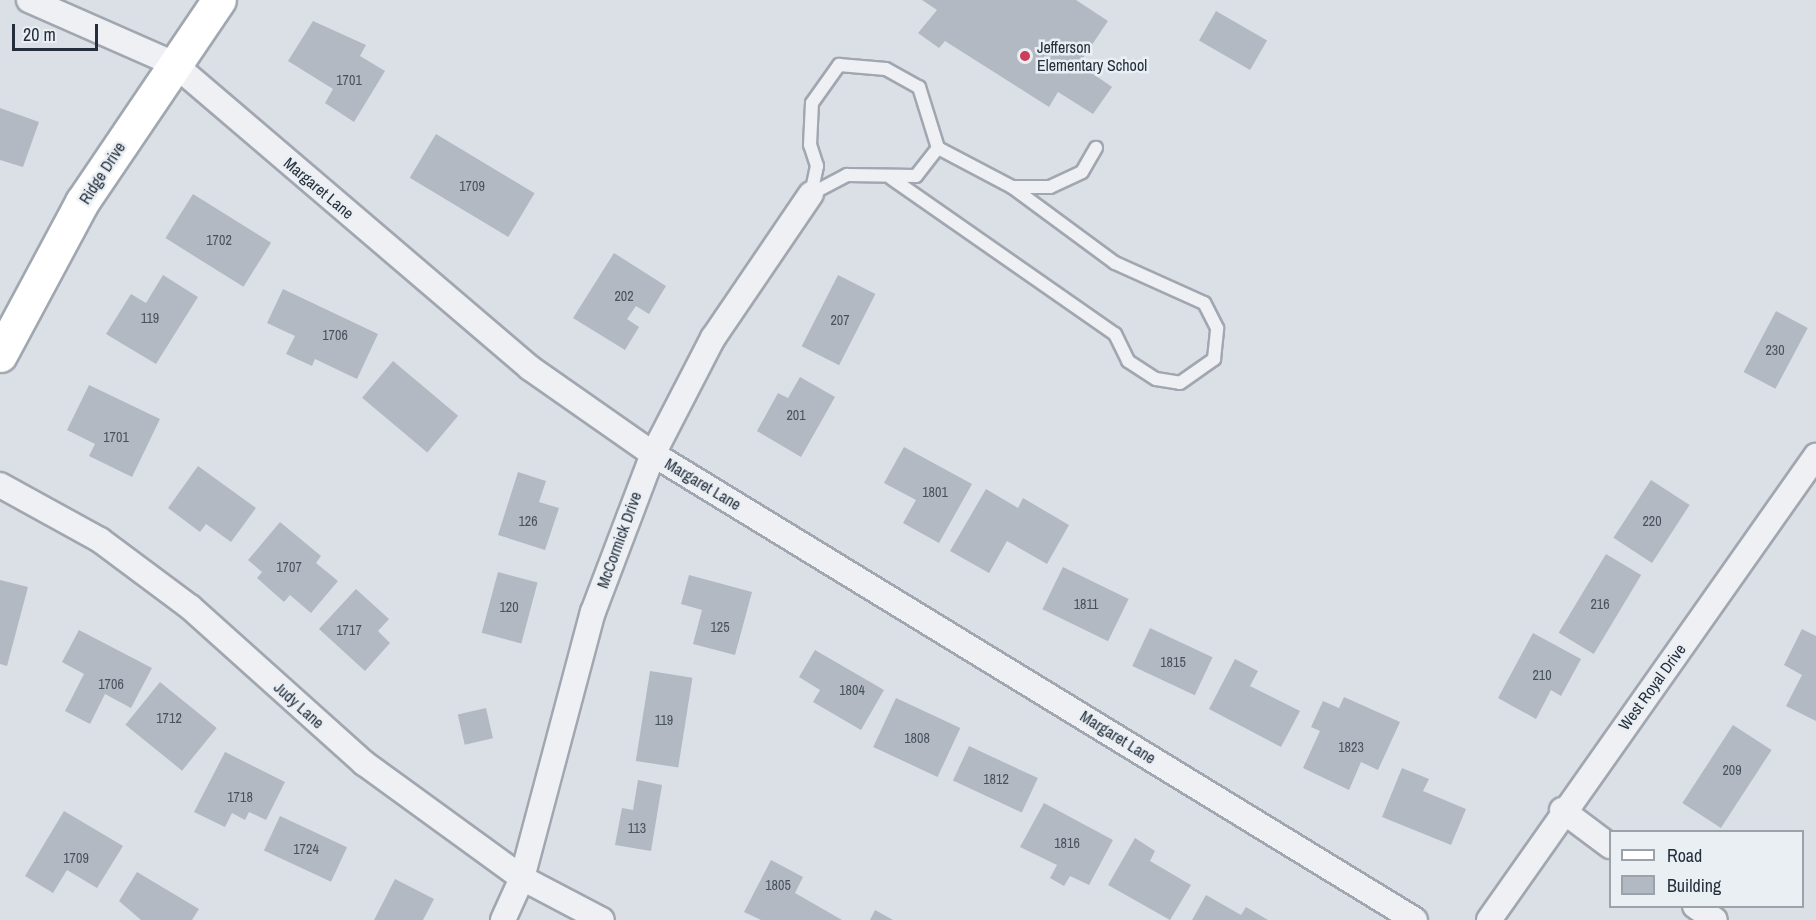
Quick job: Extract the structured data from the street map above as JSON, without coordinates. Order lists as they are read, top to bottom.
{
  "streets": {
    "street": [
      "Ridge Drive",
      "Margaret Lane",
      "McCormick Drive",
      "West Royal Drive",
      "Judy Lane"
    ]
  },
  "crossings": [
    ["Ridge Drive", "Margaret Lane"],
    ["Margaret Lane", "McCormick Drive"],
    ["McCormick Drive", "Judy Lane"]
  ],
  "places": ["Jefferson Elementary School"],
  "house_numbers": [
    "1701",
    "1709",
    "1702",
    "202",
    "119",
    "207",
    "1706",
    "230",
    "201",
    "1701",
    "1801",
    "126",
    "220",
    "1707",
    "1811",
    "216",
    "120",
    "125",
    "1717",
    "1815",
    "210",
    "1706",
    "1804",
    "1712",
    "119",
    "1808",
    "1823",
    "209",
    "1812",
    "1718",
    "113",
    "1816",
    "1724",
    "1709",
    "1805"
  ],
  "legend": ["Road", "Building"],
  "scale_bar": "20 m"
}
